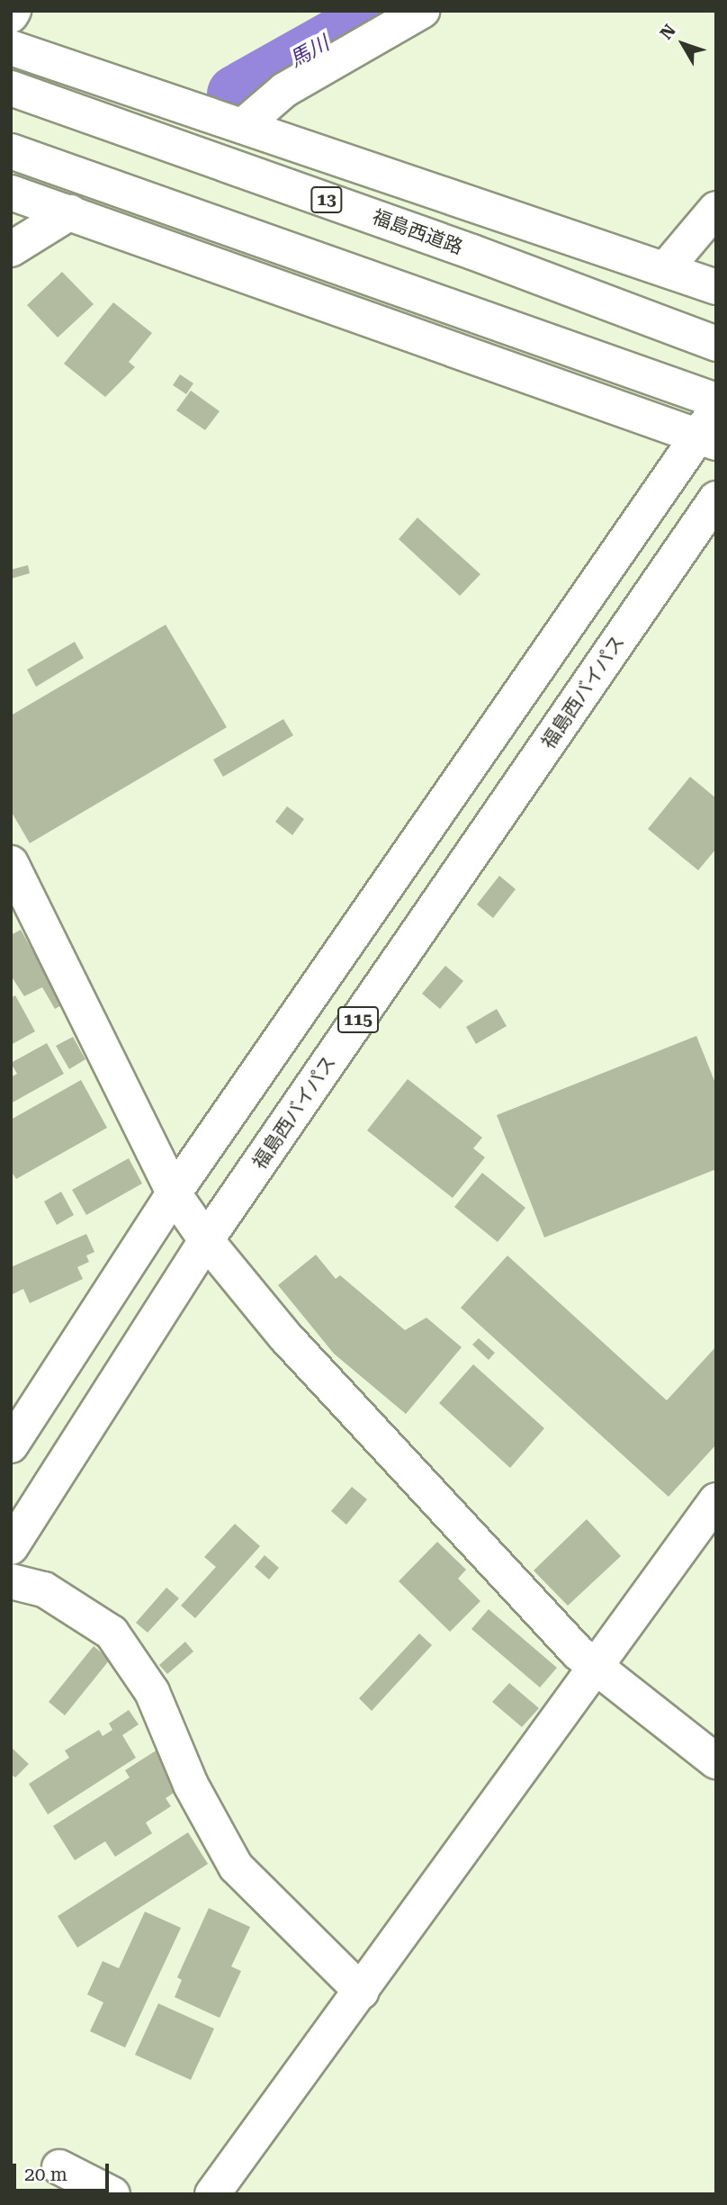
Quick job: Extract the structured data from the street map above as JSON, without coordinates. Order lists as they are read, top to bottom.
{
  "streets": {
    "main road": [
      "13",
      "福島西道路",
      "福島西バイパス",
      "115"
    ]
  },
  "water": ["馬川"],
  "scale_bar": "20 m",
  "north": "top left"
}
